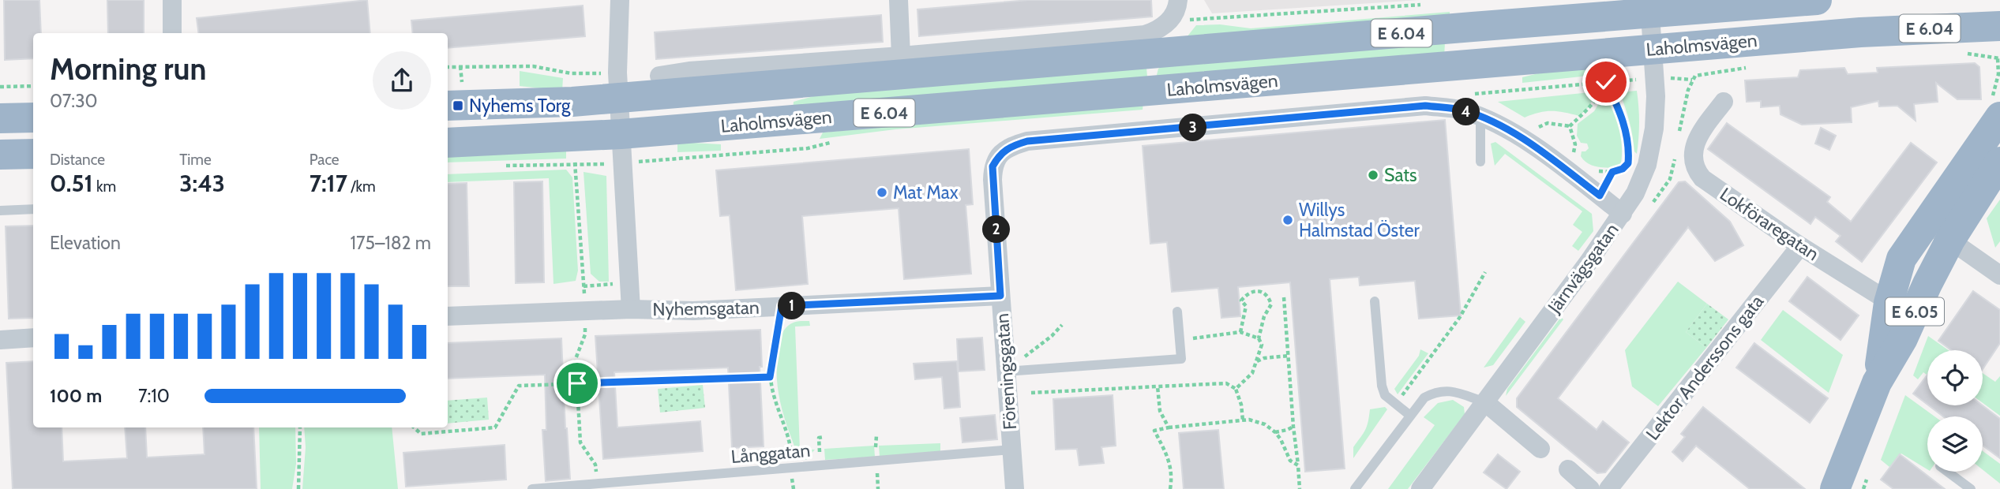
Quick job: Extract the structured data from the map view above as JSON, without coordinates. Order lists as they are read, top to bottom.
{
  "streets": {
    "highway": ["E 6.04", "Laholmsvägen", "E 6.05"],
    "street": [
      "Lokföraregatan",
      "Järnvägsgatan",
      "Nyhemsgatan",
      "Lektor Anderssons gata",
      "Föreningsgatan"
    ],
    "lane": ["Långgatan"]
  },
  "crossings": [
    ["Laholmsvägen", "Järnvägsgatan"],
    ["Lokföraregatan", "E 6.05"],
    ["Lokföraregatan", "Lektor Anderssons gata"],
    ["Järnvägsgatan", "Föreningsgatan"],
    ["Nyhemsgatan", "Föreningsgatan"],
    ["Föreningsgatan", "Långgatan"]
  ],
  "places": {
    "transit": ["Nyhems Torg"],
    "other": ["Sats", "Mat Max", "Willys Halmstad Öster"]
  },
  "page": {
    "heading": ["Morning run", "07:30"],
    "pins": [
      "4",
      "3",
      "2",
      "1"
    ],
    "stats": [
      ["Distance", "0.51 km"],
      ["Time", "3:43"],
      ["Pace", "7:17 /km"]
    ],
    "chart": ["Elevation", "175–182 m"],
    "list": [
      {
        "name": "100 m",
        "note": "7:10"
      }
    ]
  }
}
